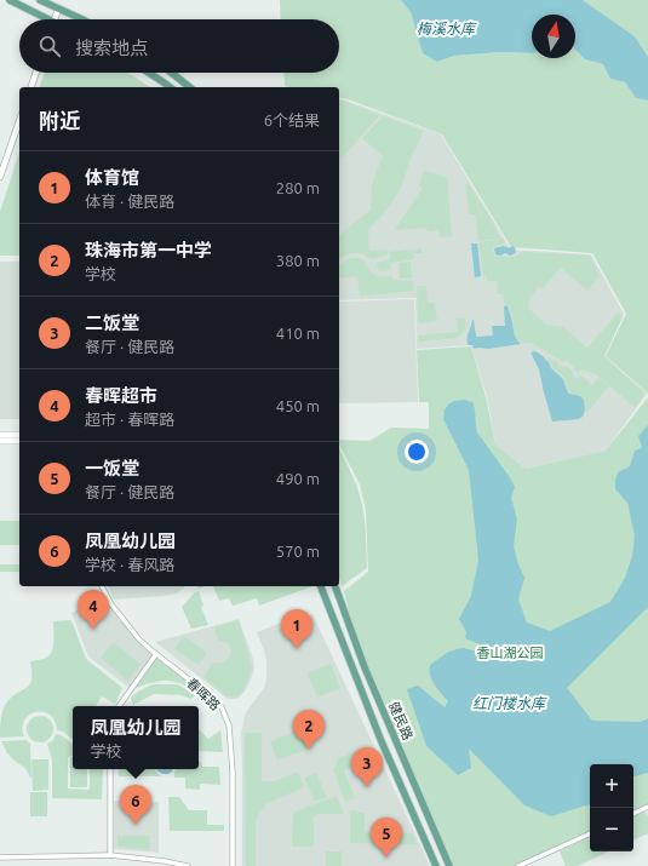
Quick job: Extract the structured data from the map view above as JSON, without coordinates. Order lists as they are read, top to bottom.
{
  "streets": {
    "main road": ["健民路"],
    "street": ["春晖路"]
  },
  "water": ["梅溪水库", "红门楼水库"],
  "parks": ["香山湖公园"],
  "north": "top",
  "page": {
    "search": "搜索地点",
    "heading": ["附近", "6个结果"],
    "list": [
      {
        "mark": "1",
        "name": "体育馆",
        "note": "体育 · 健民路",
        "value": "280 m"
      },
      {
        "mark": "2",
        "name": "珠海市第一中学",
        "note": "学校",
        "value": "380 m"
      },
      {
        "mark": "3",
        "name": "二饭堂",
        "note": "餐厅 · 健民路",
        "value": "410 m"
      },
      {
        "mark": "4",
        "name": "春晖超市",
        "note": "超市 · 春晖路",
        "value": "450 m"
      },
      {
        "mark": "5",
        "name": "一饭堂",
        "note": "餐厅 · 健民路",
        "value": "490 m"
      },
      {
        "mark": "6",
        "name": "凤凰幼儿园",
        "note": "学校 · 春风路",
        "value": "570 m"
      }
    ],
    "pins": [
      "4",
      "1",
      "2",
      "3",
      "6",
      "5"
    ],
    "popup": ["凤凰幼儿园", "学校"],
    "map_buttons": ["+", "−"]
  }
}
